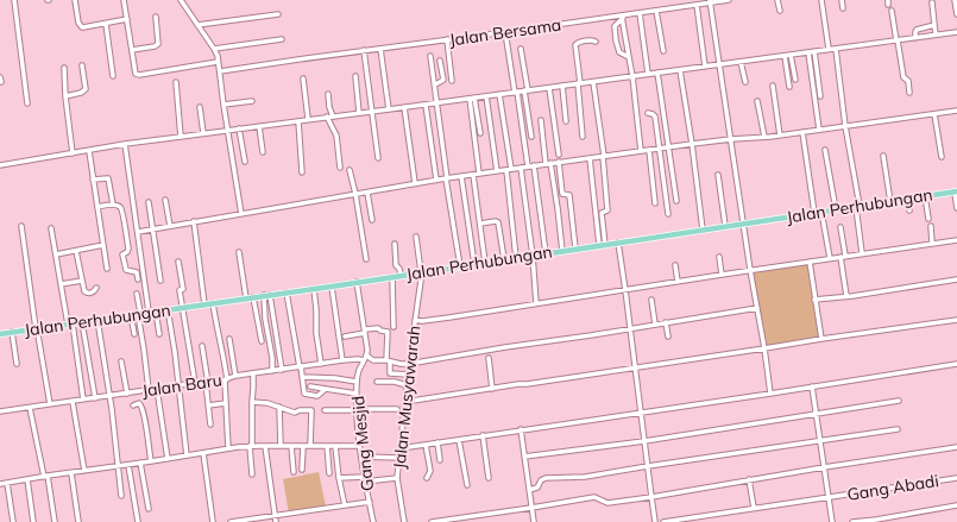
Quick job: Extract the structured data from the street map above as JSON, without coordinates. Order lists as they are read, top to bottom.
{
  "streets": {
    "main road": ["Jalan Perhubungan"],
    "street": [
      "Jalan Bersama",
      "Jalan Baru",
      "Jalan Musyawarah",
      "Gang Mesjid",
      "Gang Abadi"
    ]
  },
  "crossings": [
    ["Jalan Perhubungan", "Jalan Musyawarah"],
    ["Jalan Baru", "Gang Mesjid"]
  ]
}
